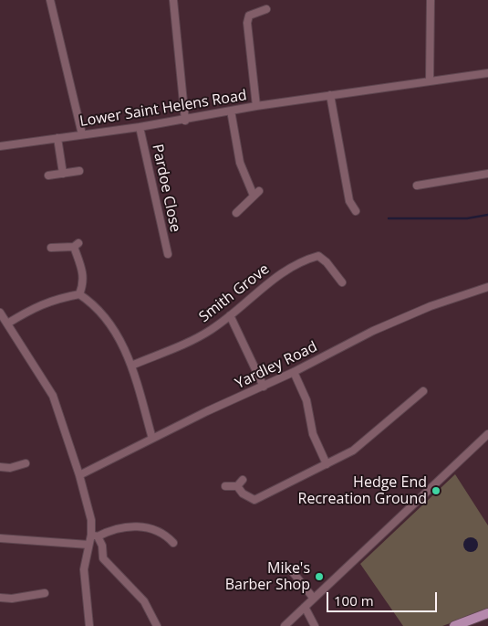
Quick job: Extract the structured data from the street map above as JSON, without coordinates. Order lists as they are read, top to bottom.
{
  "streets": {
    "street": [
      "Lower Saint Helens Road",
      "Pardoe Close",
      "Smith Grove",
      "Yardley Road"
    ]
  },
  "crossings": [
    ["Lower Saint Helens Road", "Pardoe Close"]
  ],
  "places": ["Hedge End Recreation Ground", "Mike's Barber Shop"],
  "scale_bar": "100 m"
}
